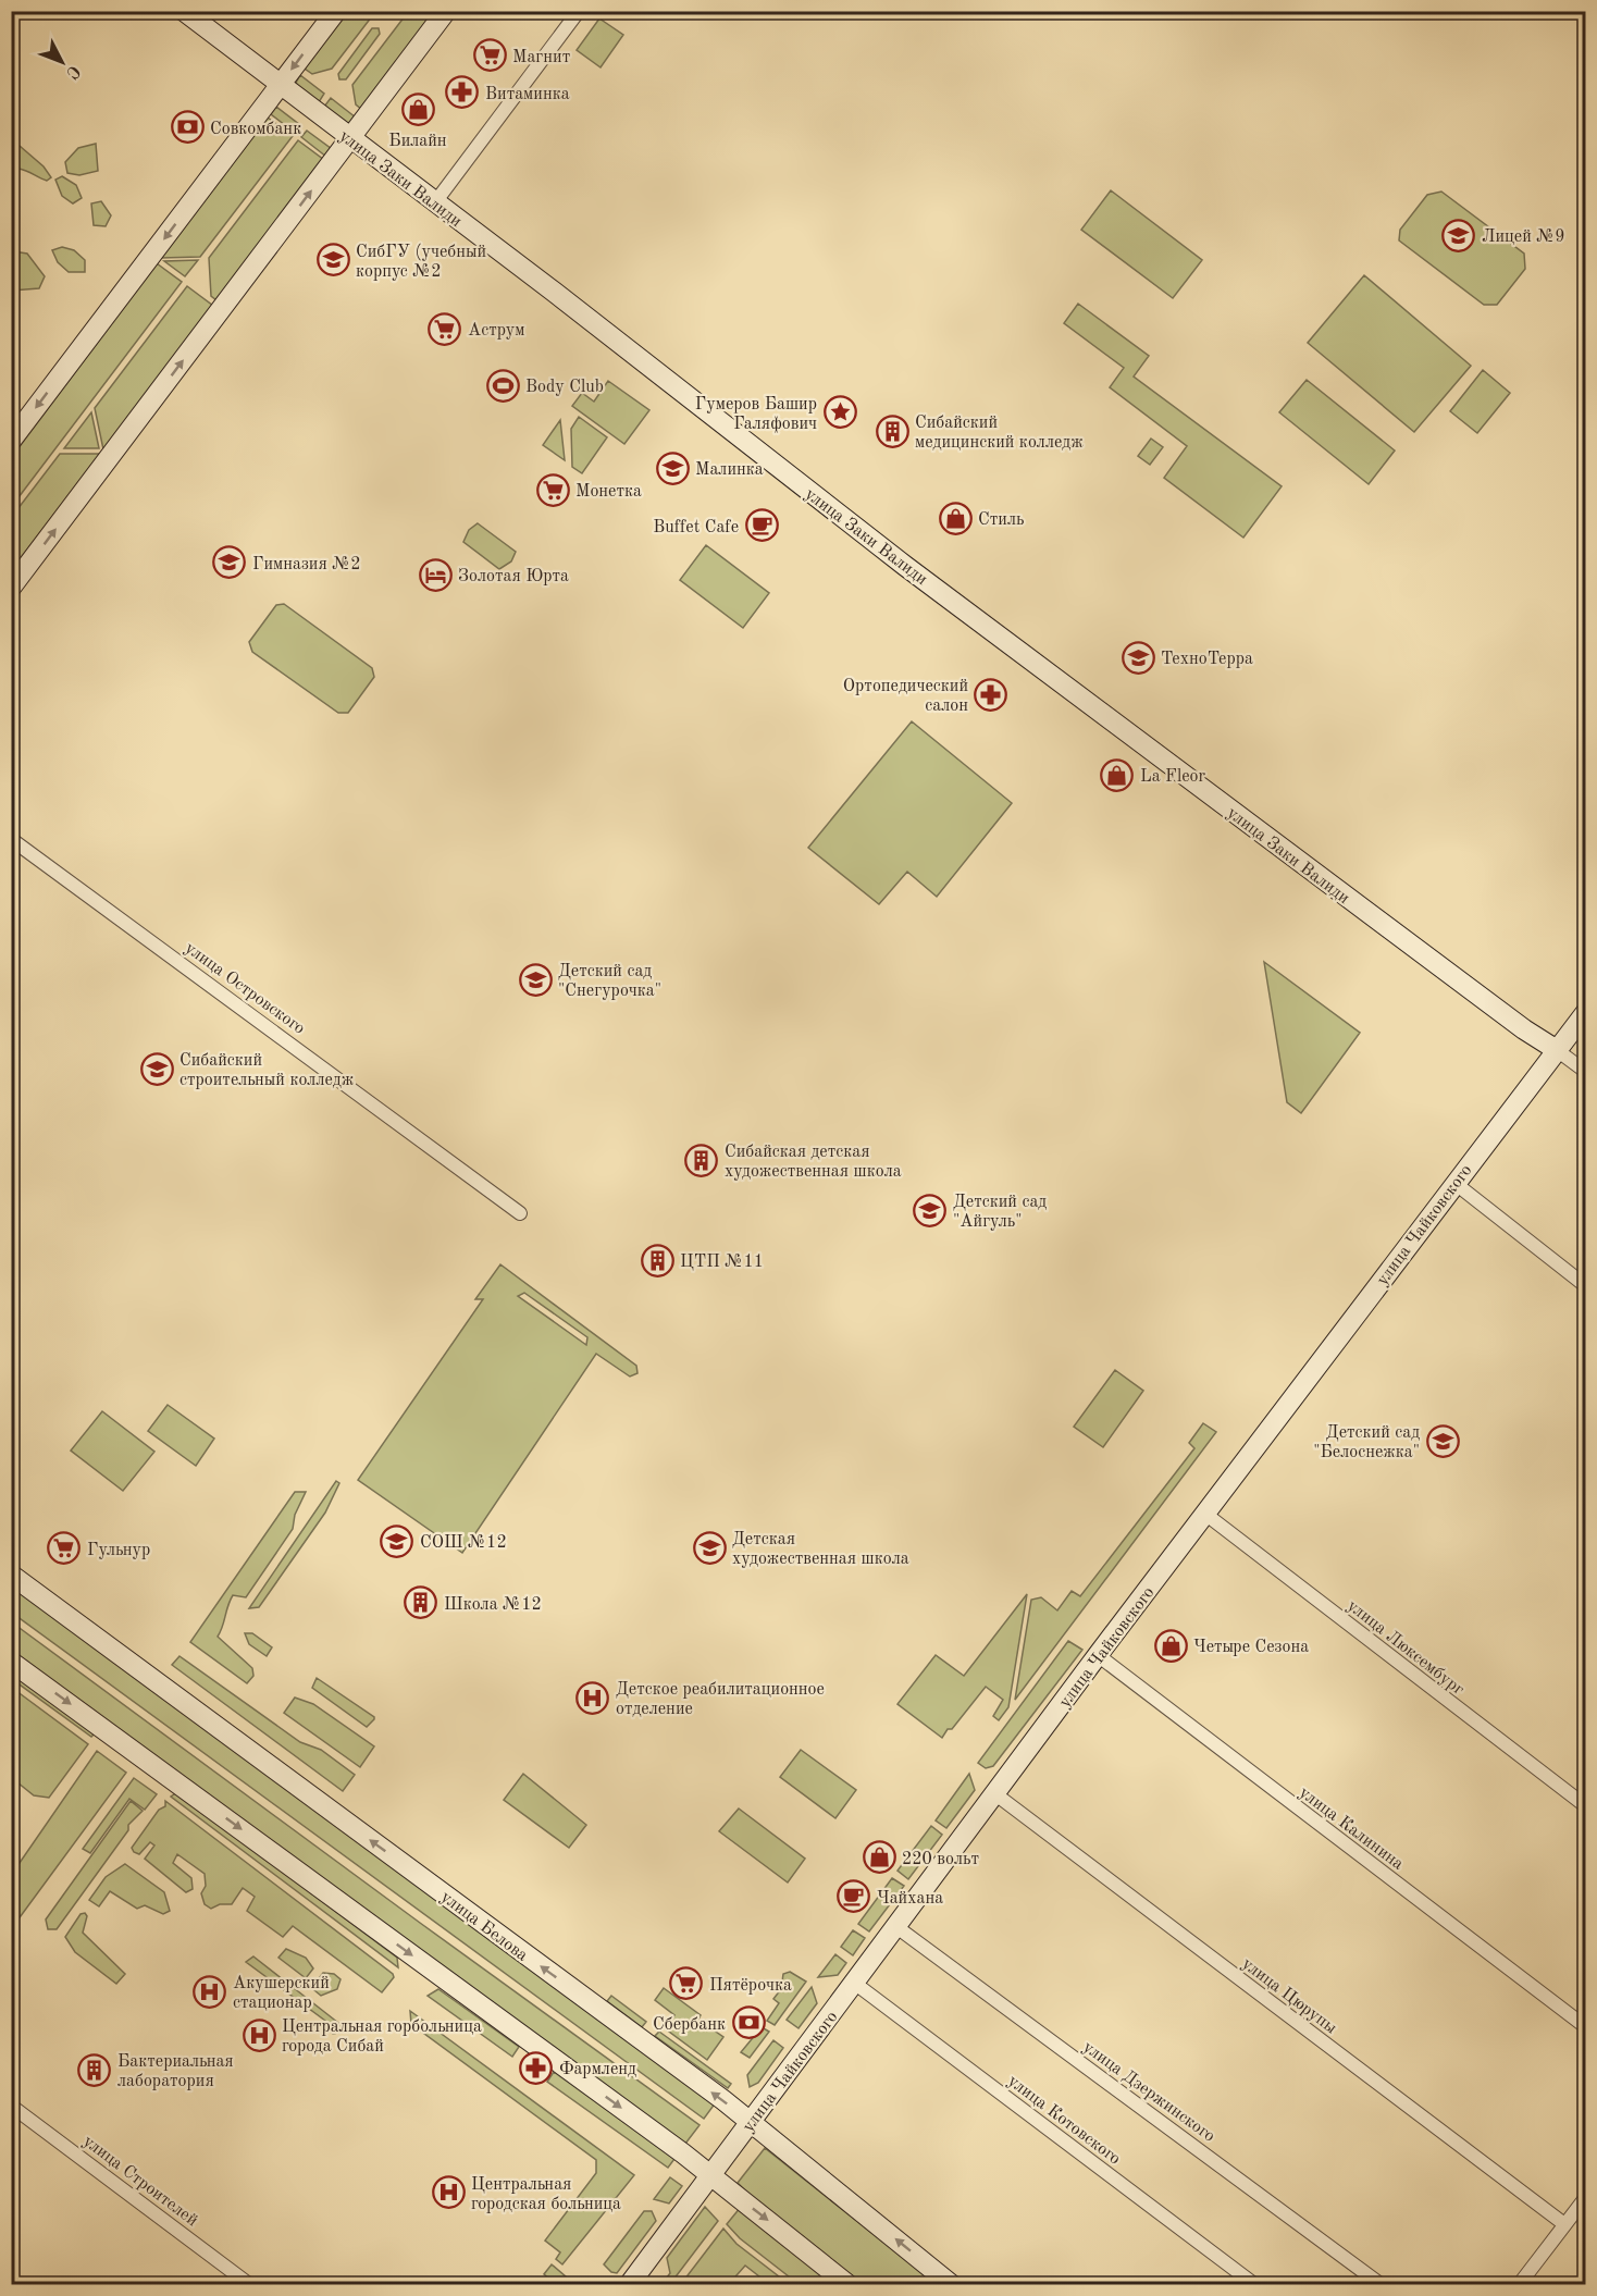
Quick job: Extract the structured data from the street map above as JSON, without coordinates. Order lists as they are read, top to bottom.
{
  "streets": {
    "main road": ["улица Заки Валиди", "улица Чайковского", "улица Белова"],
    "street": [
      "улица Островского",
      "улица Люксембург",
      "улица Калинина",
      "улица Цюрупы",
      "улица Дзержинского",
      "улица Котовского",
      "улица Строителей"
    ]
  },
  "crossings": [
    ["улица Заки Валиди", "улица Чайковского"],
    ["улица Чайковского", "улица Люксембург"],
    ["улица Чайковского", "улица Калинина"],
    ["улица Чайковского", "улица Белова"],
    ["улица Чайковского", "улица Цюрупы"],
    ["улица Чайковского", "улица Дзержинского"],
    ["улица Чайковского", "улица Котовского"]
  ],
  "places": {
    "supermarket": [
      "Магнит",
      "Аструм",
      "Монетка",
      "Гульнур",
      "Пятёрочка"
    ],
    "pharmacy": ["Витаминка", "Ортопедический салон", "Фармленд"],
    "shop": [
      "Билайн",
      "Стиль",
      "La Fleor",
      "Четыре Сезона",
      "220 вольт"
    ],
    "bank": ["Совкомбанк", "Сбербанк"],
    "school or university": [
      "Лицей №9",
      "СибГУ (учебный корпус №2",
      "Малинка",
      "Гимназия №2",
      "ТехноТерра",
      "Детский сад \"Снегурочка\"",
      "Сибайский строительный колледж",
      "Детский сад \"Айгуль\"",
      "Детский сад \"Белоснежка\"",
      "СОШ №12",
      "Детская художественная школа"
    ],
    "sports": ["Body Club"],
    "place": ["Гумеров Башир Галяфович"],
    "building": [
      "Сибайский медицинский колледж",
      "Сибайская детская художественная школа",
      "ЦТП №11",
      "Школа №12",
      "Бактериальная лаборатория"
    ],
    "cafe": ["Buffet Cafe", "Чайхана"],
    "hotel": ["Золотая Юрта"],
    "hospital": [
      "Детское реабилитационное отделение",
      "Акушерский стационар",
      "Центральная горбольница города Сибай",
      "Центральная городская больница"
    ]
  },
  "north": "bottom right"
}
